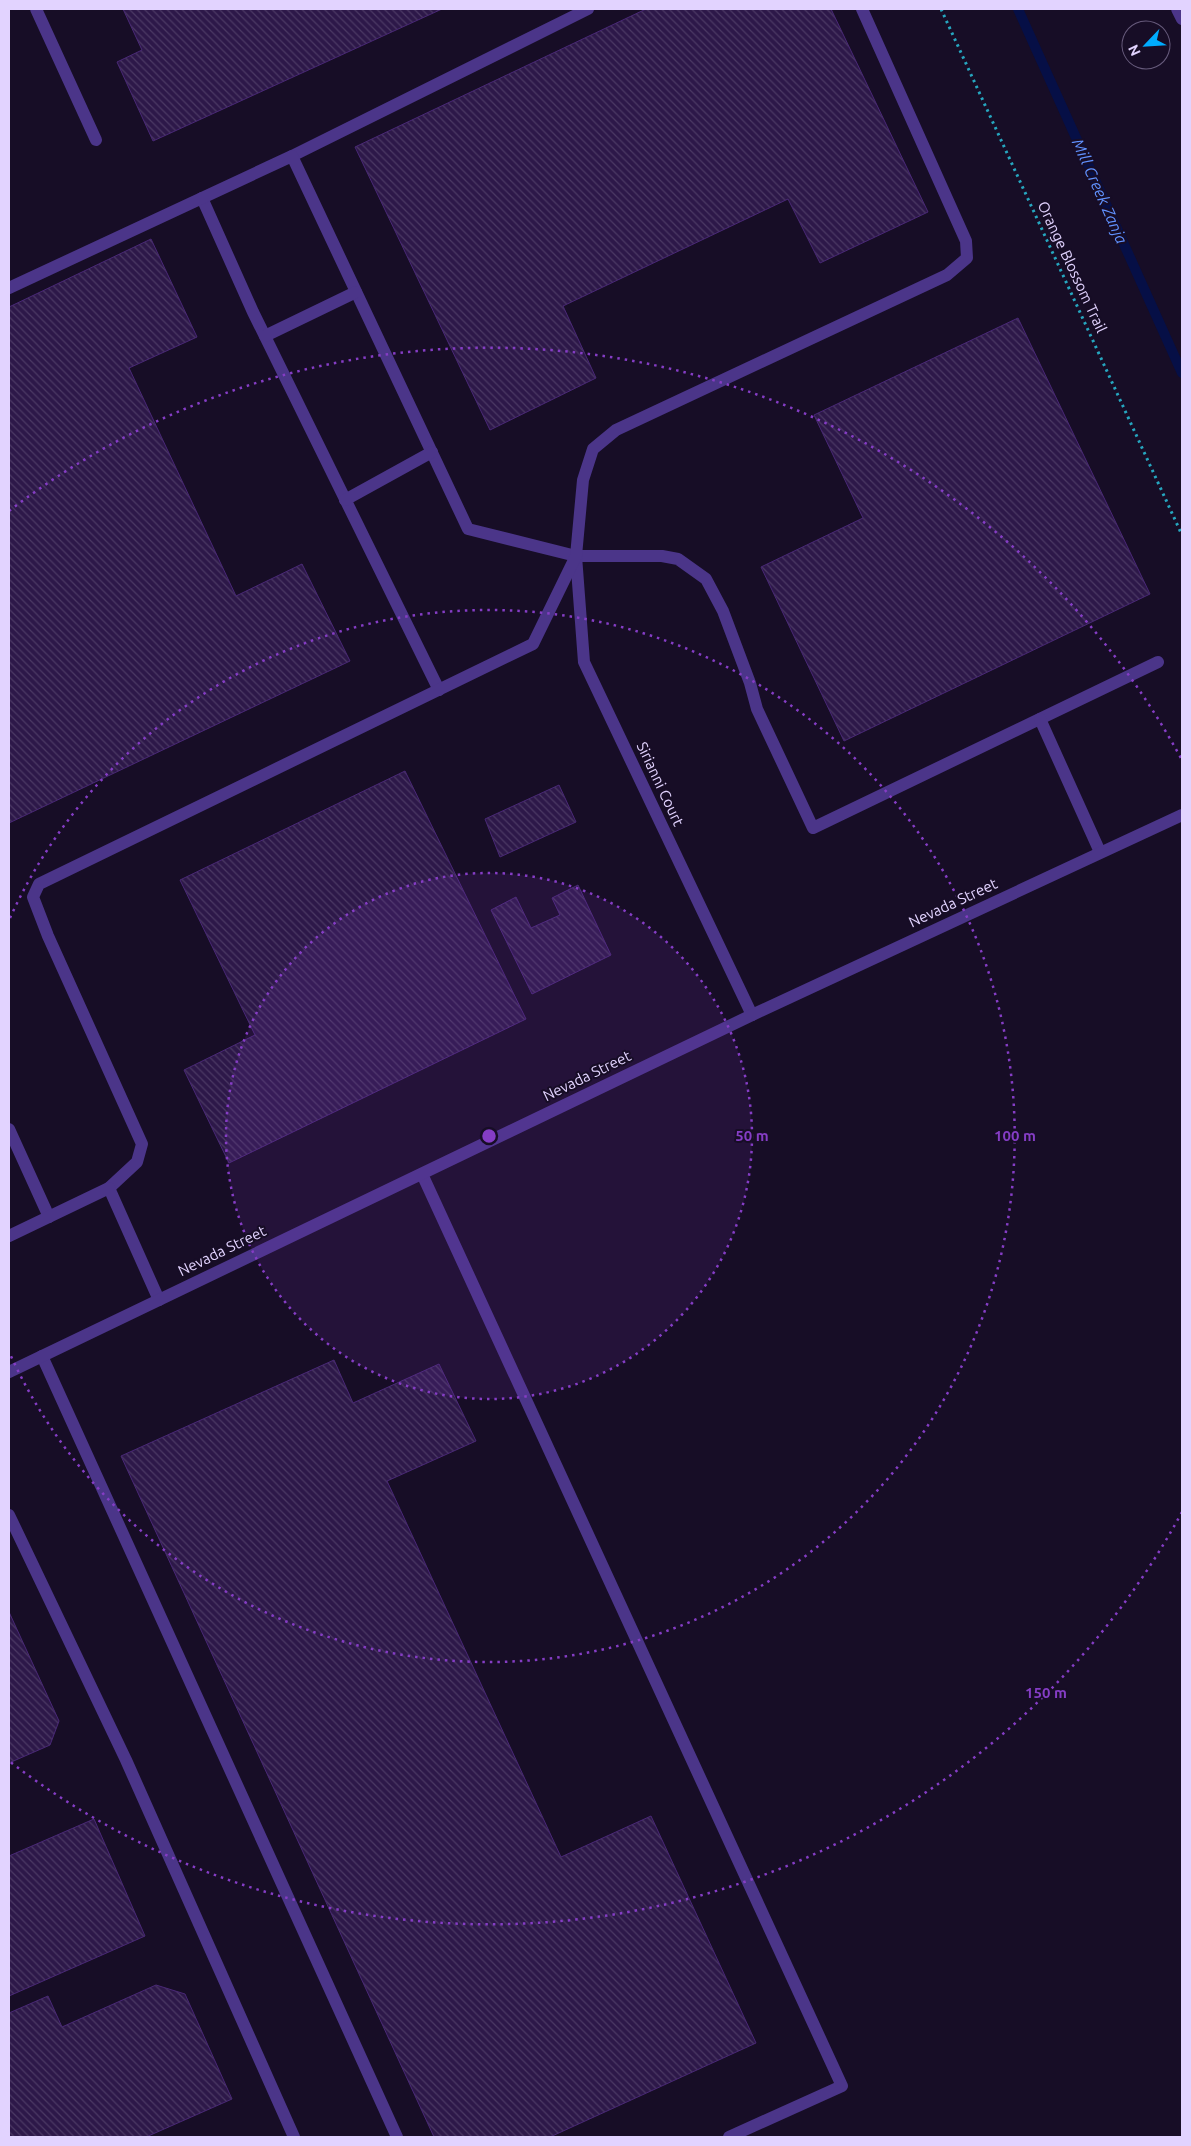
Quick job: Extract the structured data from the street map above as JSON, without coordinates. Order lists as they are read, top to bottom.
{
  "streets": {
    "street": ["Sirianni Court", "Nevada Street"],
    "path": ["Orange Blossom Trail"]
  },
  "crossings": [
    ["Sirianni Court", "Nevada Street"]
  ],
  "water": ["Mill Creek Zanja"],
  "north": "bottom left",
  "rings": ["50 m", "100 m", "150 m"]
}
